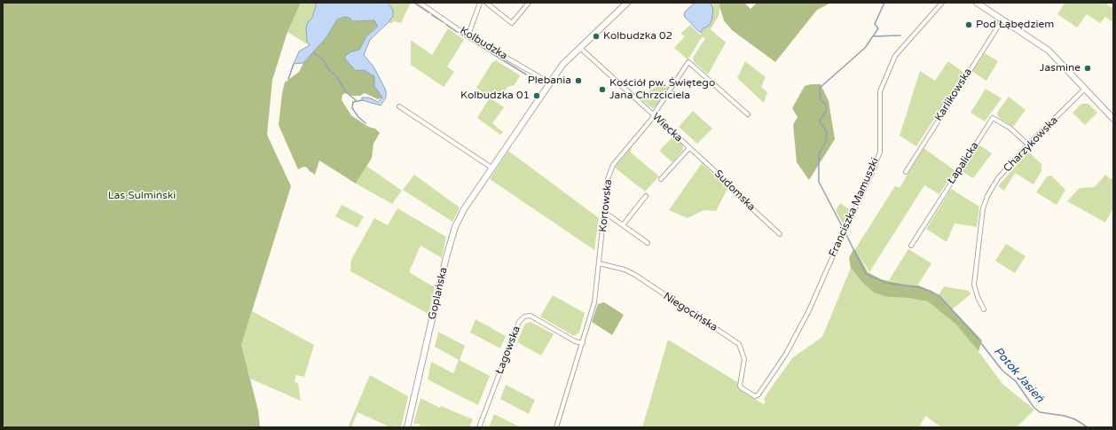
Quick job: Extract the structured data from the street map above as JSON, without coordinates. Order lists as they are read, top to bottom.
{
  "streets": {
    "street": [
      "Kolbudzka",
      "Karlikowska",
      "Wiecka",
      "Charzykowska",
      "Łapalicka",
      "Sudomska",
      "Kortowska",
      "Franciszka Mamuszki",
      "Goplańska",
      "Niegocińska",
      "Łagowska"
    ]
  },
  "crossings": [
    ["Kolbudzka", "Goplańska"],
    ["Wiecka", "Sudomska"],
    ["Wiecka", "Kortowska"],
    ["Wiecka", "Goplańska"],
    ["Charzykowska", "Łapalicka"],
    ["Kortowska", "Niegocińska"],
    ["Kortowska", "Łagowska"],
    ["Franciszka Mamuszki", "Niegocińska"]
  ],
  "water": ["Potok Jasień"],
  "parks": ["Las Sulmiński"],
  "places": [
    "Pod Łąbędziem",
    "Kolbudzka 02",
    "Jasmine",
    "Plebania",
    "Kościół pw. Świętego Jana Chrzciciela",
    "Kolbudzka 01"
  ]
}
